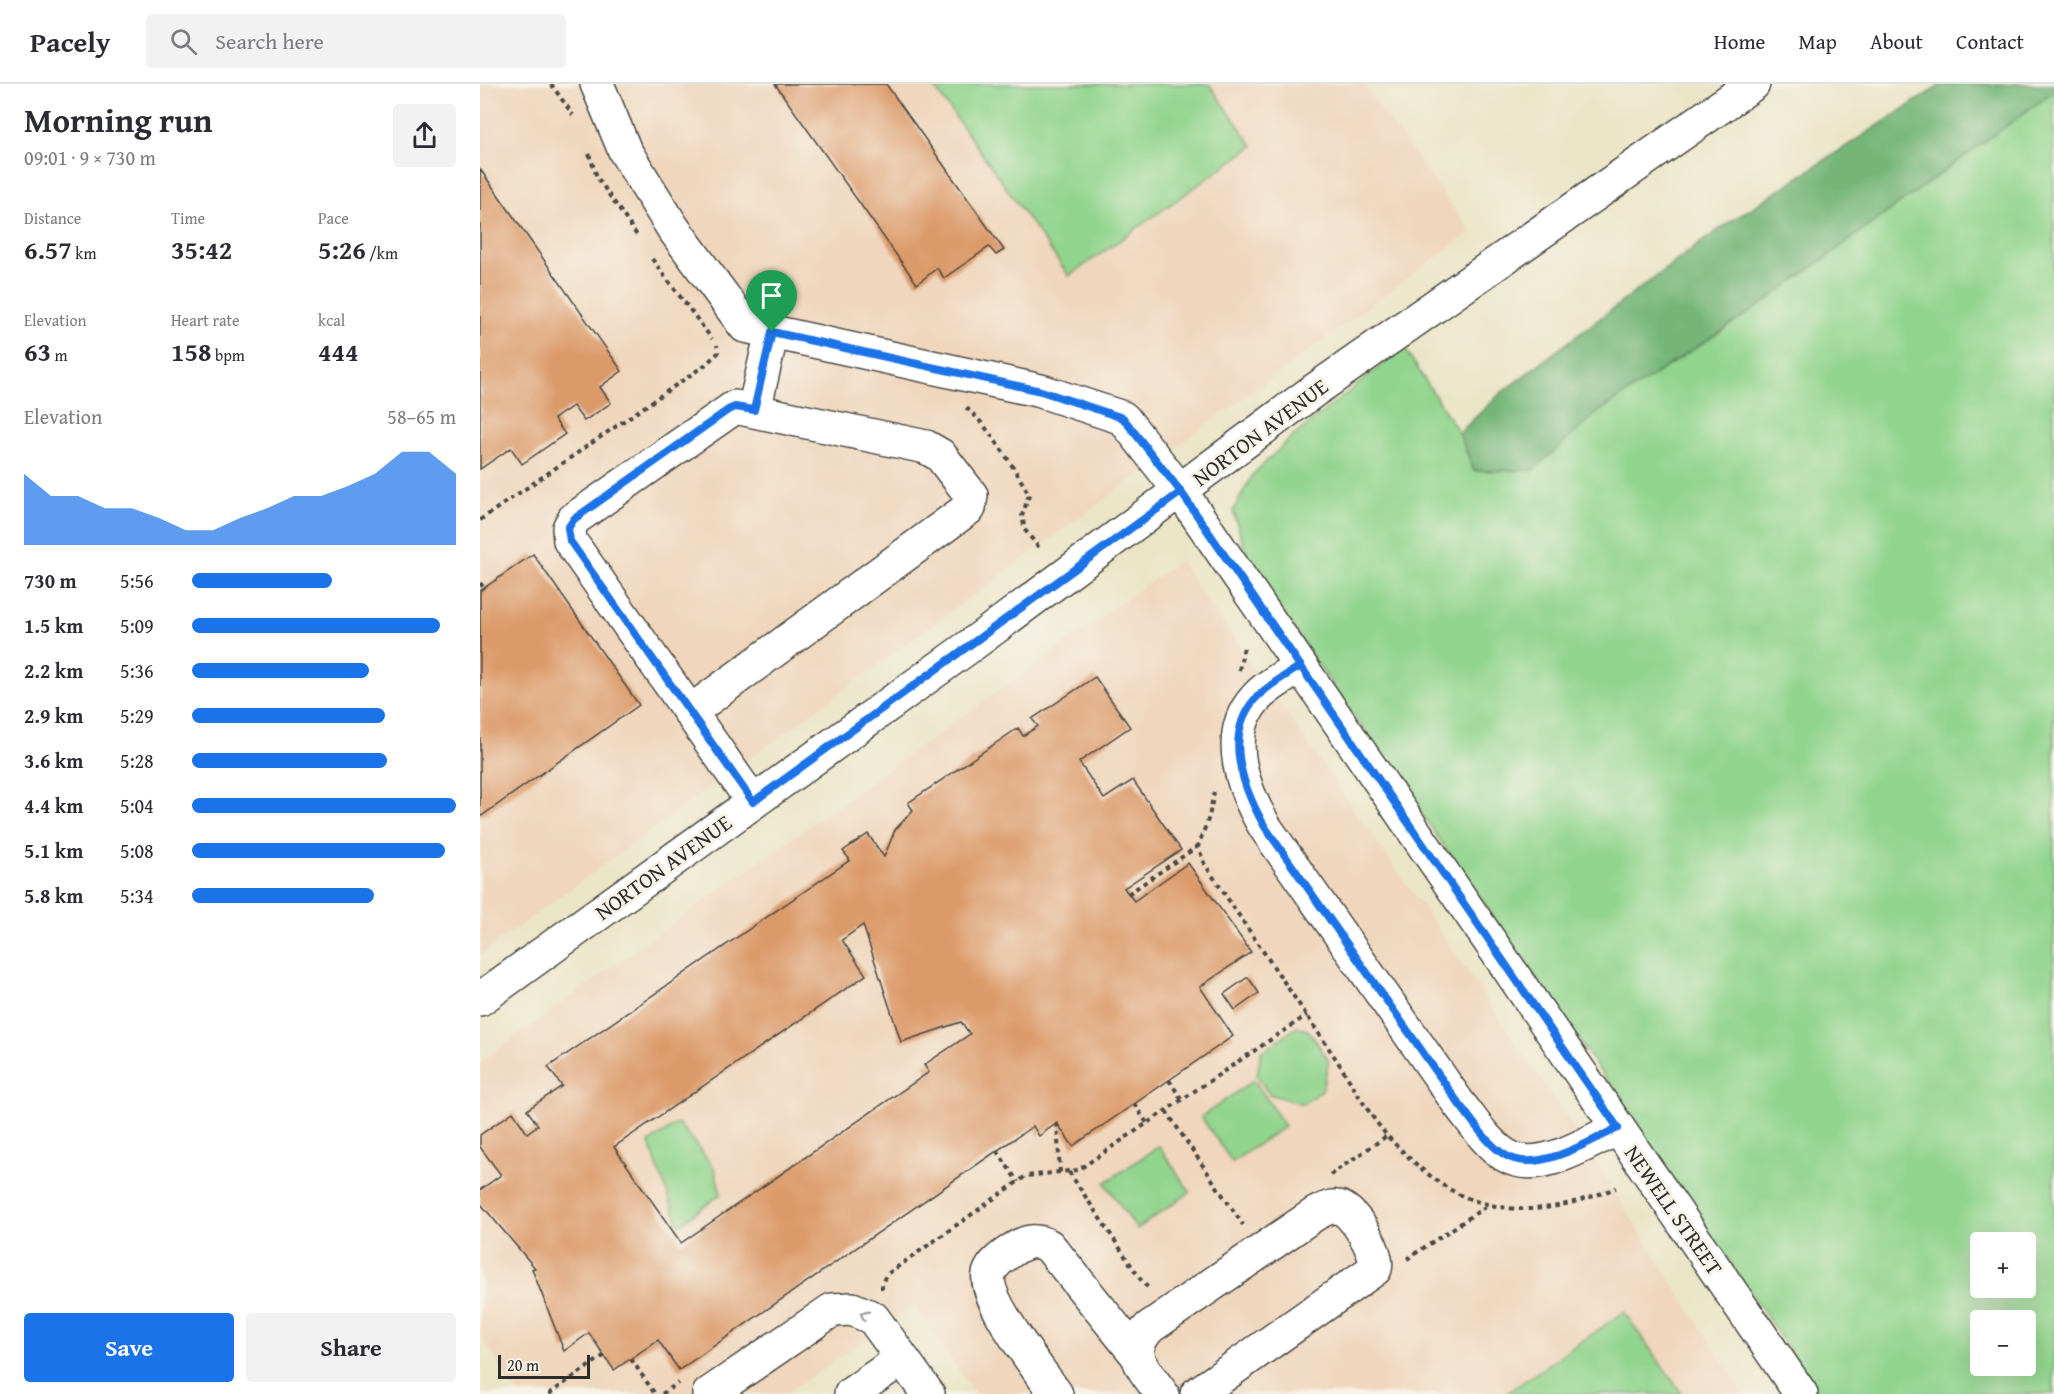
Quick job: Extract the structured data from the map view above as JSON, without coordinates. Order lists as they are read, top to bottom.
{
  "streets": {
    "main road": ["NORTON AVENUE", "NEWELL STREET"]
  },
  "crossings": [
    ["NORTON AVENUE", "NEWELL STREET"]
  ],
  "scale_bar": "20 m",
  "page": {
    "header": "Pacely",
    "search": "Search here",
    "nav": [
      "Home",
      "Map",
      "About",
      "Contact"
    ],
    "heading": ["Morning run", "09:01 · 9 × 730 m"],
    "stats": [
      ["Distance", "6.57 km"],
      ["Time", "35:42"],
      ["Pace", "5:26 /km"],
      ["Elevation", "63 m"],
      ["Heart rate", "158 bpm"],
      ["kcal", "444"]
    ],
    "chart": ["Elevation", "58–65 m"],
    "list": [
      {
        "name": "730 m",
        "note": "5:56"
      },
      {
        "name": "1.5 km",
        "note": "5:09"
      },
      {
        "name": "2.2 km",
        "note": "5:36"
      },
      {
        "name": "2.9 km",
        "note": "5:29"
      },
      {
        "name": "3.6 km",
        "note": "5:28"
      },
      {
        "name": "4.4 km",
        "note": "5:04"
      },
      {
        "name": "5.1 km",
        "note": "5:08"
      },
      {
        "name": "5.8 km",
        "note": "5:34"
      }
    ],
    "map_buttons": ["+", "−"],
    "buttons": ["Save", "Share"],
    "scale": "20 m"
  }
}
